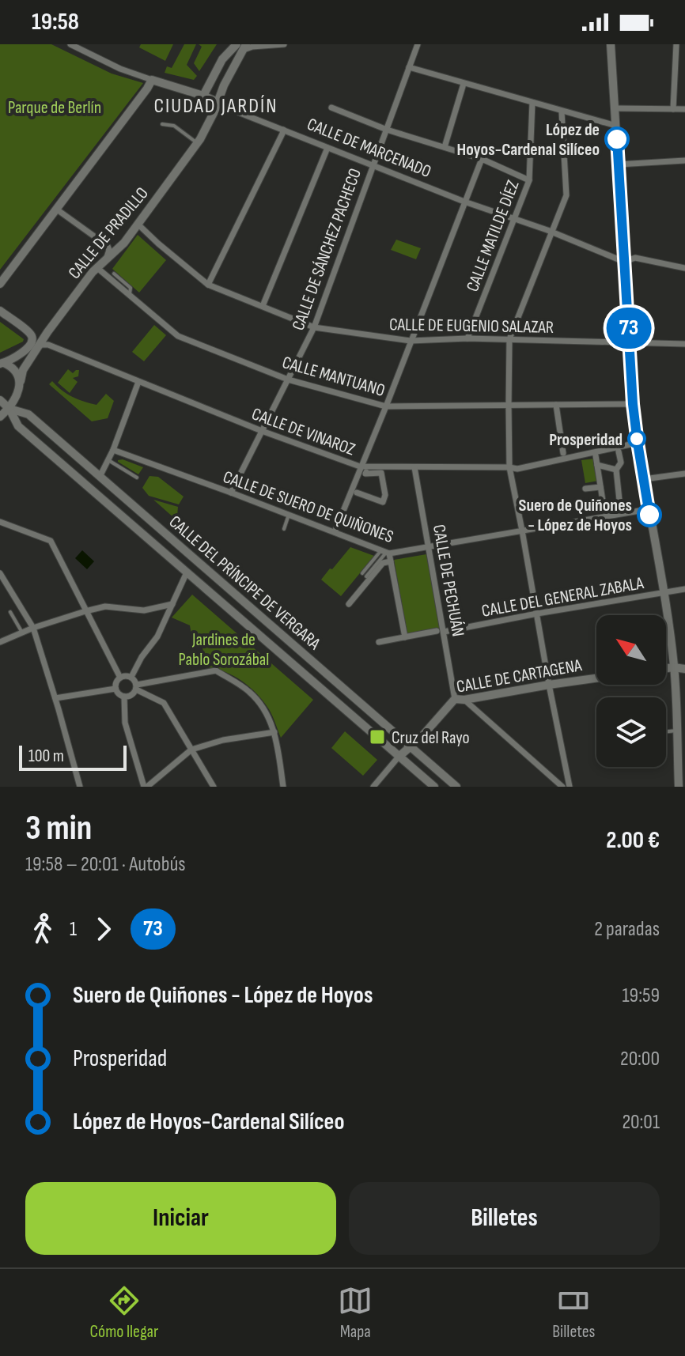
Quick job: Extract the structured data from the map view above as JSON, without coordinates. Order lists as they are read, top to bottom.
{
  "streets": {
    "street": [
      "CALLE DE MARCENADO",
      "CALLE DE PRADILLO",
      "CALLE MATILDE DÍEZ",
      "CALLE DE SÁNCHEZ PACHECO",
      "CALLE DE EUGENIO SALAZAR",
      "CALLE MANTUANO",
      "CALLE DE VINAROZ",
      "CALLE DE SUERO DE QUIÑONES",
      "CALLE DE PECHUÁN",
      "CALLE DEL PRÍNCIPE DE VERGARA",
      "CALLE DEL GENERAL ZABALA",
      "CALLE DE CARTAGENA"
    ]
  },
  "crossings": [
    ["CALLE DE MARCENADO", "CALLE DE PRADILLO"],
    ["CALLE DE MARCENADO", "CALLE MATILDE DÍEZ"],
    ["CALLE DE MARCENADO", "CALLE DE SÁNCHEZ PACHECO"],
    ["CALLE DE PRADILLO", "CALLE DE EUGENIO SALAZAR"],
    ["CALLE DE PRADILLO", "CALLE MANTUANO"],
    ["CALLE DE PRADILLO", "CALLE DE VINAROZ"],
    ["CALLE DE PRADILLO", "CALLE DEL PRÍNCIPE DE VERGARA"],
    ["CALLE MATILDE DÍEZ", "CALLE DE EUGENIO SALAZAR"],
    ["CALLE DE SÁNCHEZ PACHECO", "CALLE DE EUGENIO SALAZAR"],
    ["CALLE DE SÁNCHEZ PACHECO", "CALLE MANTUANO"],
    ["CALLE DE SÁNCHEZ PACHECO", "CALLE DE VINAROZ"],
    ["CALLE DE SÁNCHEZ PACHECO", "CALLE DE SUERO DE QUIÑONES"],
    ["CALLE DE VINAROZ", "CALLE DE PECHUÁN"],
    ["CALLE DE SUERO DE QUIÑONES", "CALLE DE PECHUÁN"],
    ["CALLE DE PECHUÁN", "CALLE DEL GENERAL ZABALA"],
    ["CALLE DE PECHUÁN", "CALLE DE CARTAGENA"],
    ["CALLE DEL PRÍNCIPE DE VERGARA", "CALLE DE CARTAGENA"]
  ],
  "districts": ["CIUDAD JARDÍN"],
  "parks": ["Parque de Berlín", "Jardines de Pablo Sorozábal"],
  "places": {
    "other": ["López de Hoyos-Cardenal Silíceo", "Prosperidad", "Suero de Quiñones - López de Hoyos"],
    "transit": ["Cruz del Rayo"]
  },
  "lines": ["bus line 73"],
  "scale_bar": "100 m",
  "north": "top left",
  "page": {
    "status": "19:58",
    "on_map": "73",
    "scale": "100 m",
    "heading": ["3 min", "19:58 – 20:01 · Autobús", "2.00 €"],
    "legs": ["1", "73", "2 paradas"],
    "list": [
      {
        "name": "Suero de Quiñones - López de Hoyos",
        "value": "19:59"
      },
      {
        "name": "Prosperidad",
        "value": "20:00"
      },
      {
        "name": "López de Hoyos-Cardenal Silíceo",
        "value": "20:01"
      }
    ],
    "buttons": ["Iniciar", "Billetes"],
    "tabs": ["Cómo llegar", "Mapa", "Billetes"]
  }
}
